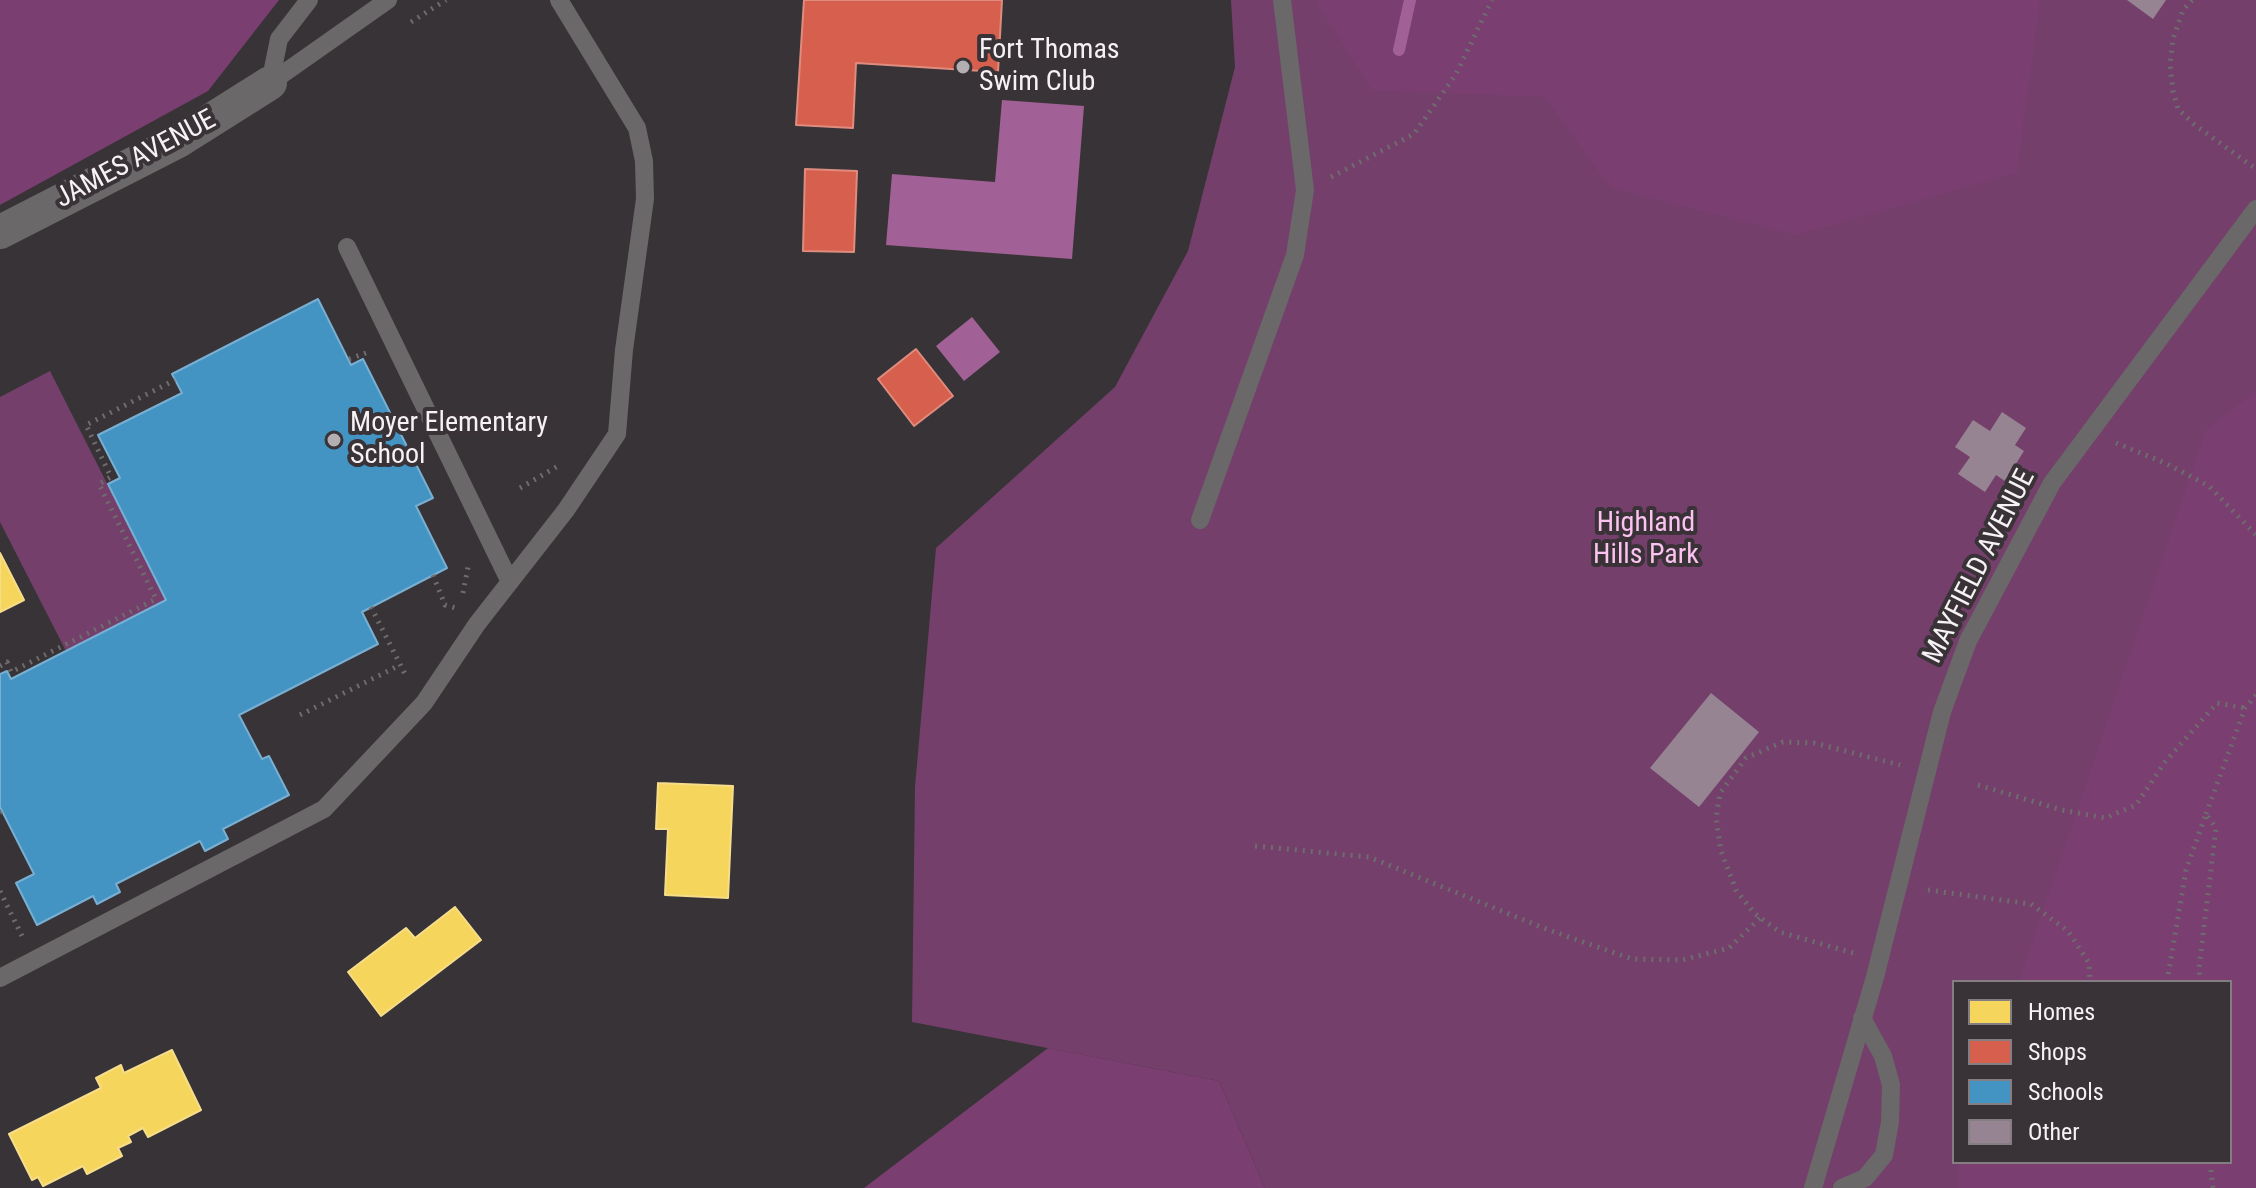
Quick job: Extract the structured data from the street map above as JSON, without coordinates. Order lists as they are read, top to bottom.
{
  "streets": {
    "street": ["JAMES AVENUE"],
    "lane": ["MAYFIELD AVENUE"]
  },
  "parks": ["Highland Hills Park"],
  "places": ["Fort Thomas Swim Club", "Moyer Elementary School"],
  "legend": [
    "Homes",
    "Shops",
    "Schools",
    "Other"
  ]
}
